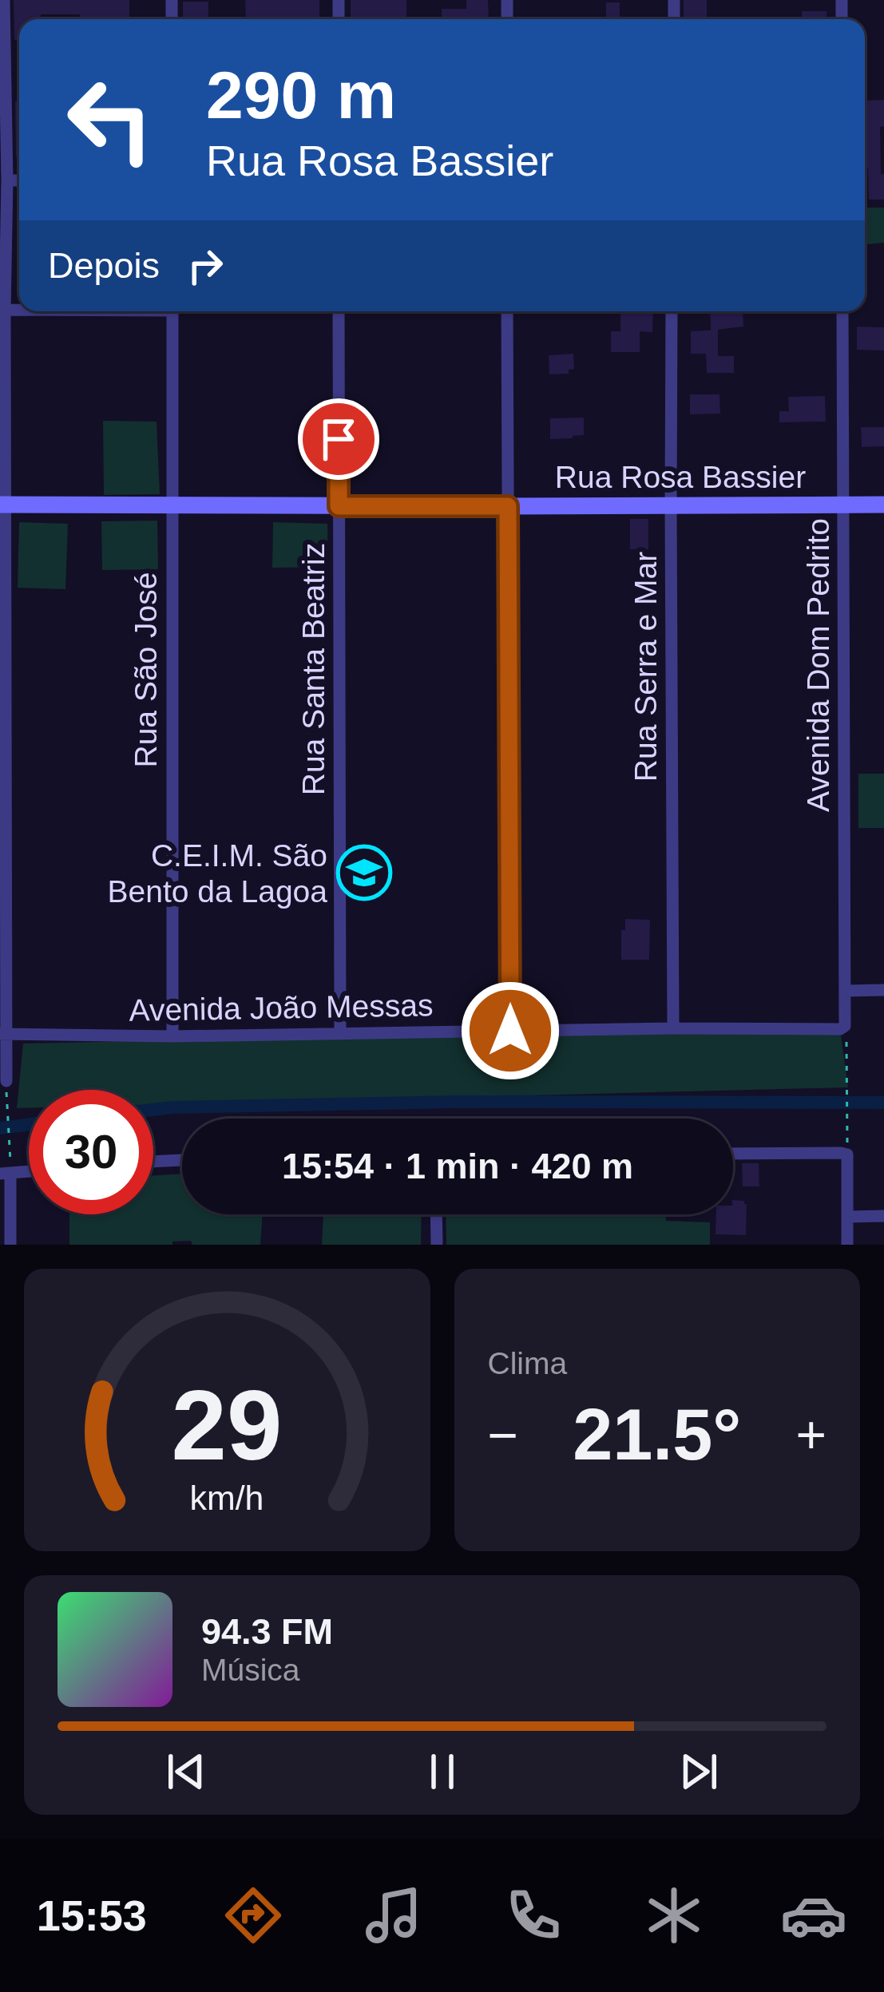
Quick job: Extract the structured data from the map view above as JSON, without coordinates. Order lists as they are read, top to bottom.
{
  "streets": {
    "street": [
      "Rua Rosa Bassier",
      "Avenida Dom Pedrito",
      "Rua Serra e Mar",
      "Rua Santa Beatriz",
      "Rua São José",
      "Avenida João Messas"
    ]
  },
  "crossings": [
    ["Rua Rosa Bassier", "Avenida Dom Pedrito"],
    ["Rua Rosa Bassier", "Rua Serra e Mar"],
    ["Rua Rosa Bassier", "Rua Santa Beatriz"],
    ["Rua Rosa Bassier", "Rua São José"],
    ["Avenida Dom Pedrito", "Avenida João Messas"],
    ["Rua Serra e Mar", "Avenida João Messas"],
    ["Rua Santa Beatriz", "Avenida João Messas"],
    ["Rua São José", "Avenida João Messas"]
  ],
  "places": {
    "school or university": ["C.E.I.M. São Bento da Lagoa"]
  },
  "page": {
    "turn": ["290 m", "Rua Rosa Bassier"],
    "then": "Depois",
    "limit": "30",
    "trip": "15:54 · 1 min · 420 m",
    "tile": "Clima",
    "heat": ["−", "21.5°", "+"],
    "song": ["94.3 FM", "Música"],
    "tabs": "15:53",
    "gauge": ["29", "km/h"]
  }
}
